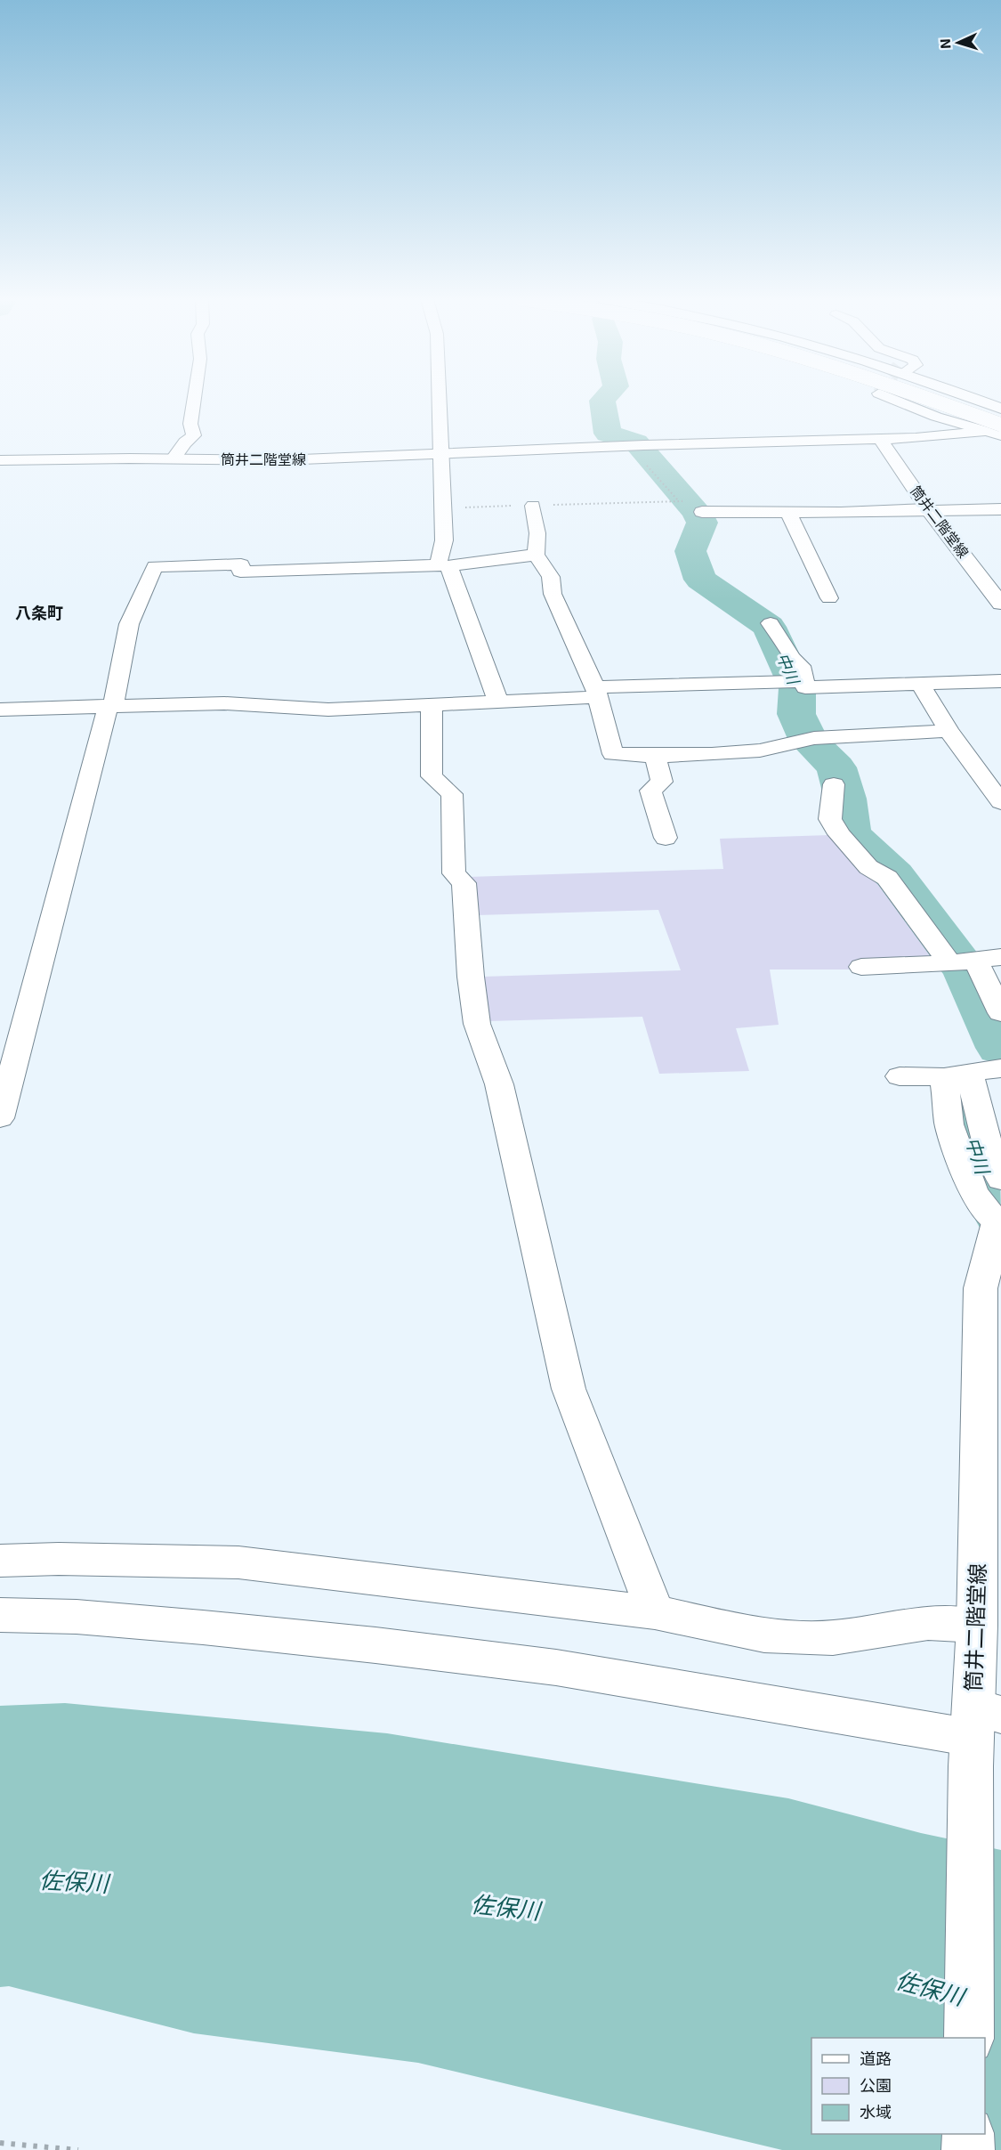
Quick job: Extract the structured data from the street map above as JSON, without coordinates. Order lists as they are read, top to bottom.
{
  "streets": {
    "main road": ["筒井二階堂線"]
  },
  "districts": ["八条町"],
  "water": ["中川", "佐保川"],
  "legend": ["道路", "公園", "水域"],
  "north": "left"
}
